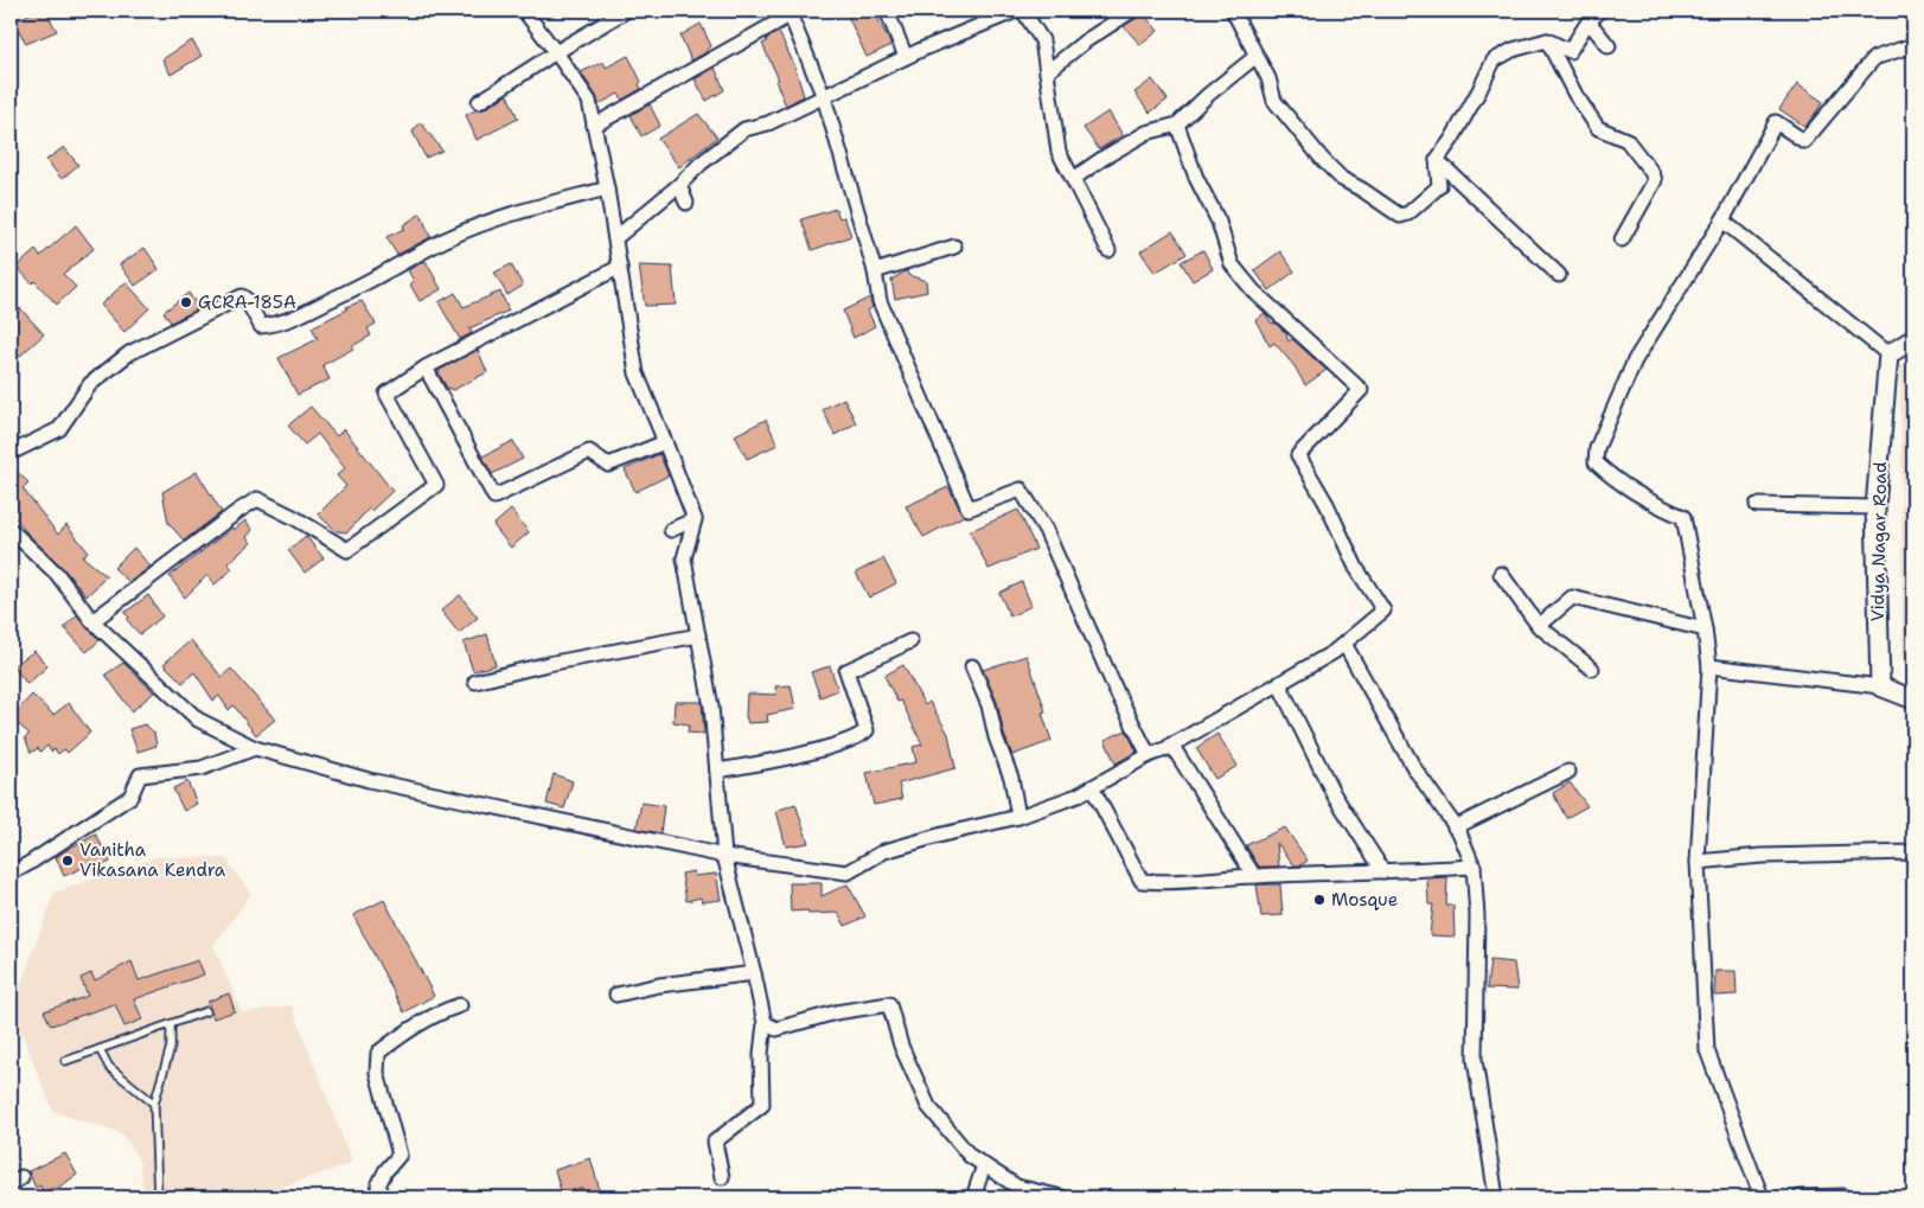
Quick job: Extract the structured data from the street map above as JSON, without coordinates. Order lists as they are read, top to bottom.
{
  "streets": {
    "main road": ["Vidya Nagar Road"]
  },
  "places": ["GCRA-185A", "Vanitha Vikasana Kendra", "Mosque"]
}
